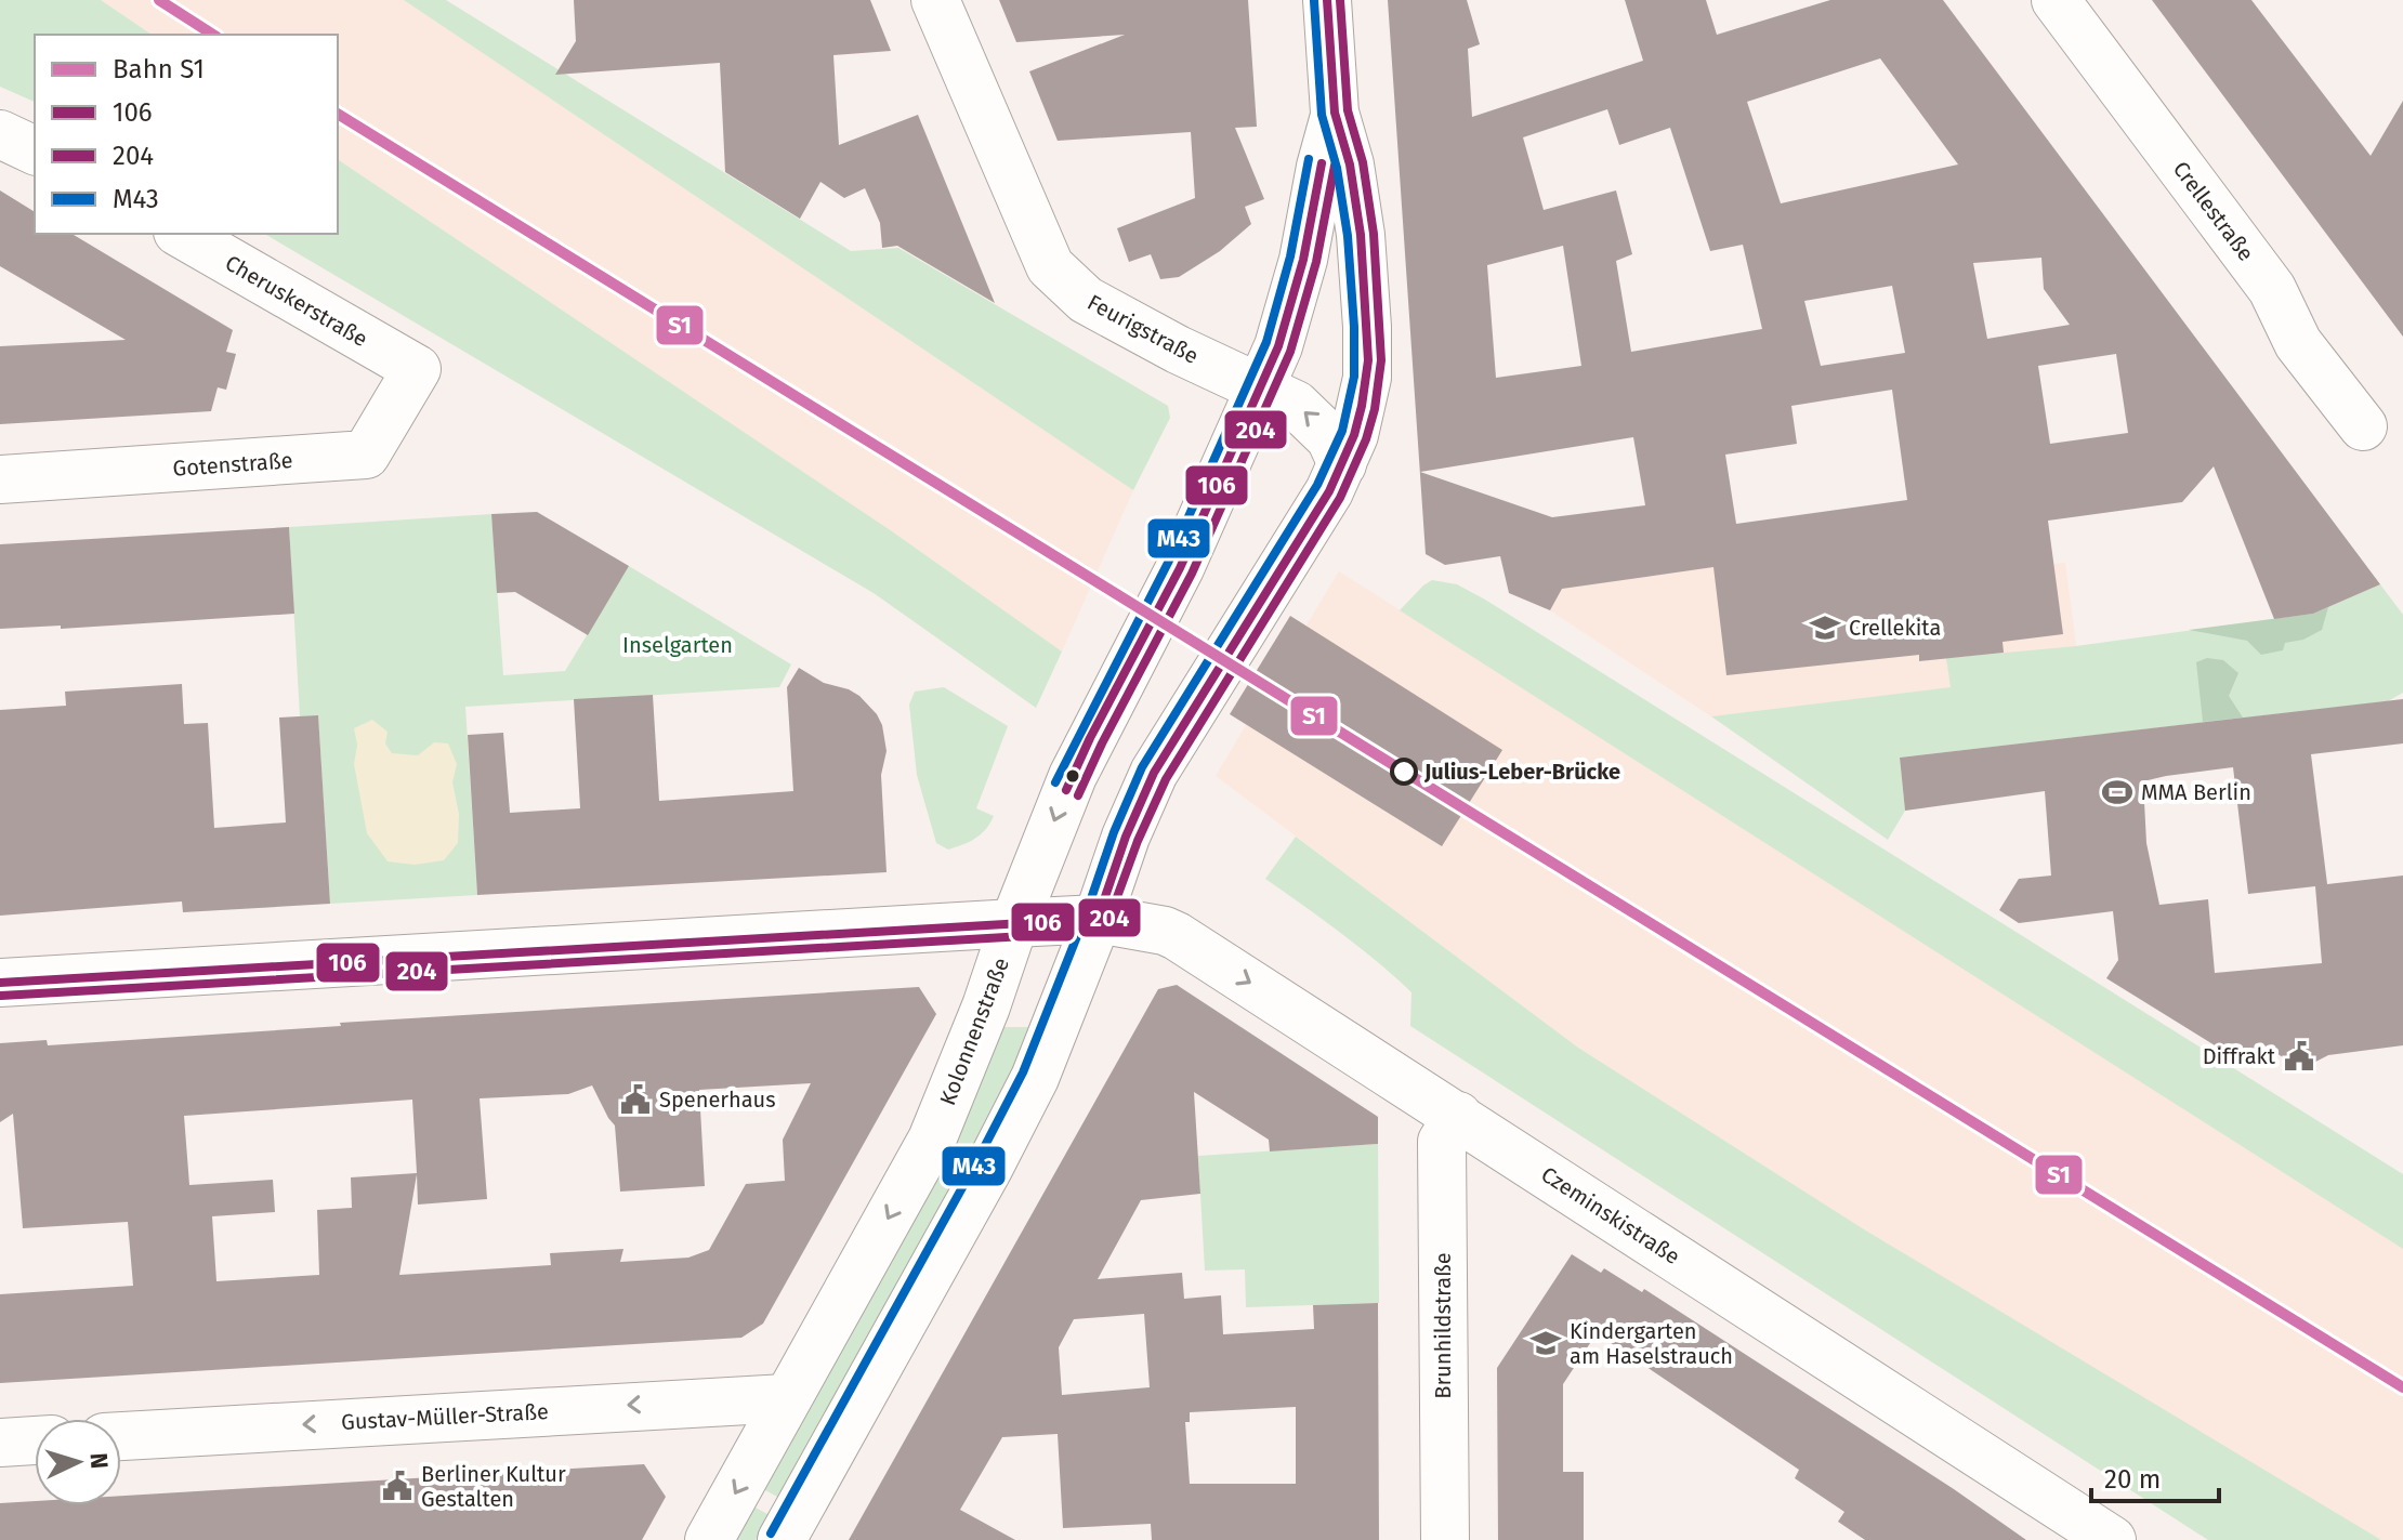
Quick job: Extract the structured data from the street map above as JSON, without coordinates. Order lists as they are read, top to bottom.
{
  "streets": {
    "street": [
      "Crellestraße",
      "Cheruskerstraße",
      "Feurigstraße",
      "Gotenstraße",
      "Kolonnenstraße",
      "Czeminskistraße",
      "Brunhildstraße",
      "Gustav-Müller-Straße"
    ]
  },
  "crossings": [
    ["Cheruskerstraße", "Gotenstraße"],
    ["Feurigstraße", "Kolonnenstraße"],
    ["Kolonnenstraße", "Czeminskistraße"],
    ["Kolonnenstraße", "Gustav-Müller-Straße"],
    ["Czeminskistraße", "Brunhildstraße"]
  ],
  "one_way": ["Gustav-Müller-Straße"],
  "parks": ["Inselgarten"],
  "places": {
    "school or university": ["Crellekita", "Kindergarten am Haselstrauch"],
    "other": ["Julius-Leber-Brücke"],
    "sports": ["MMA Berlin"],
    "public building": ["Diffrakt", "Spenerhaus", "Berliner Kultur Gestalten"]
  },
  "lines": [
    "rail line S1",
    "transit line 106",
    "transit line 204",
    "transit line M43"
  ],
  "legend": [
    "Bahn S1",
    "106",
    "204",
    "M43"
  ],
  "scale_bar": "20 m",
  "north": "right"
}
